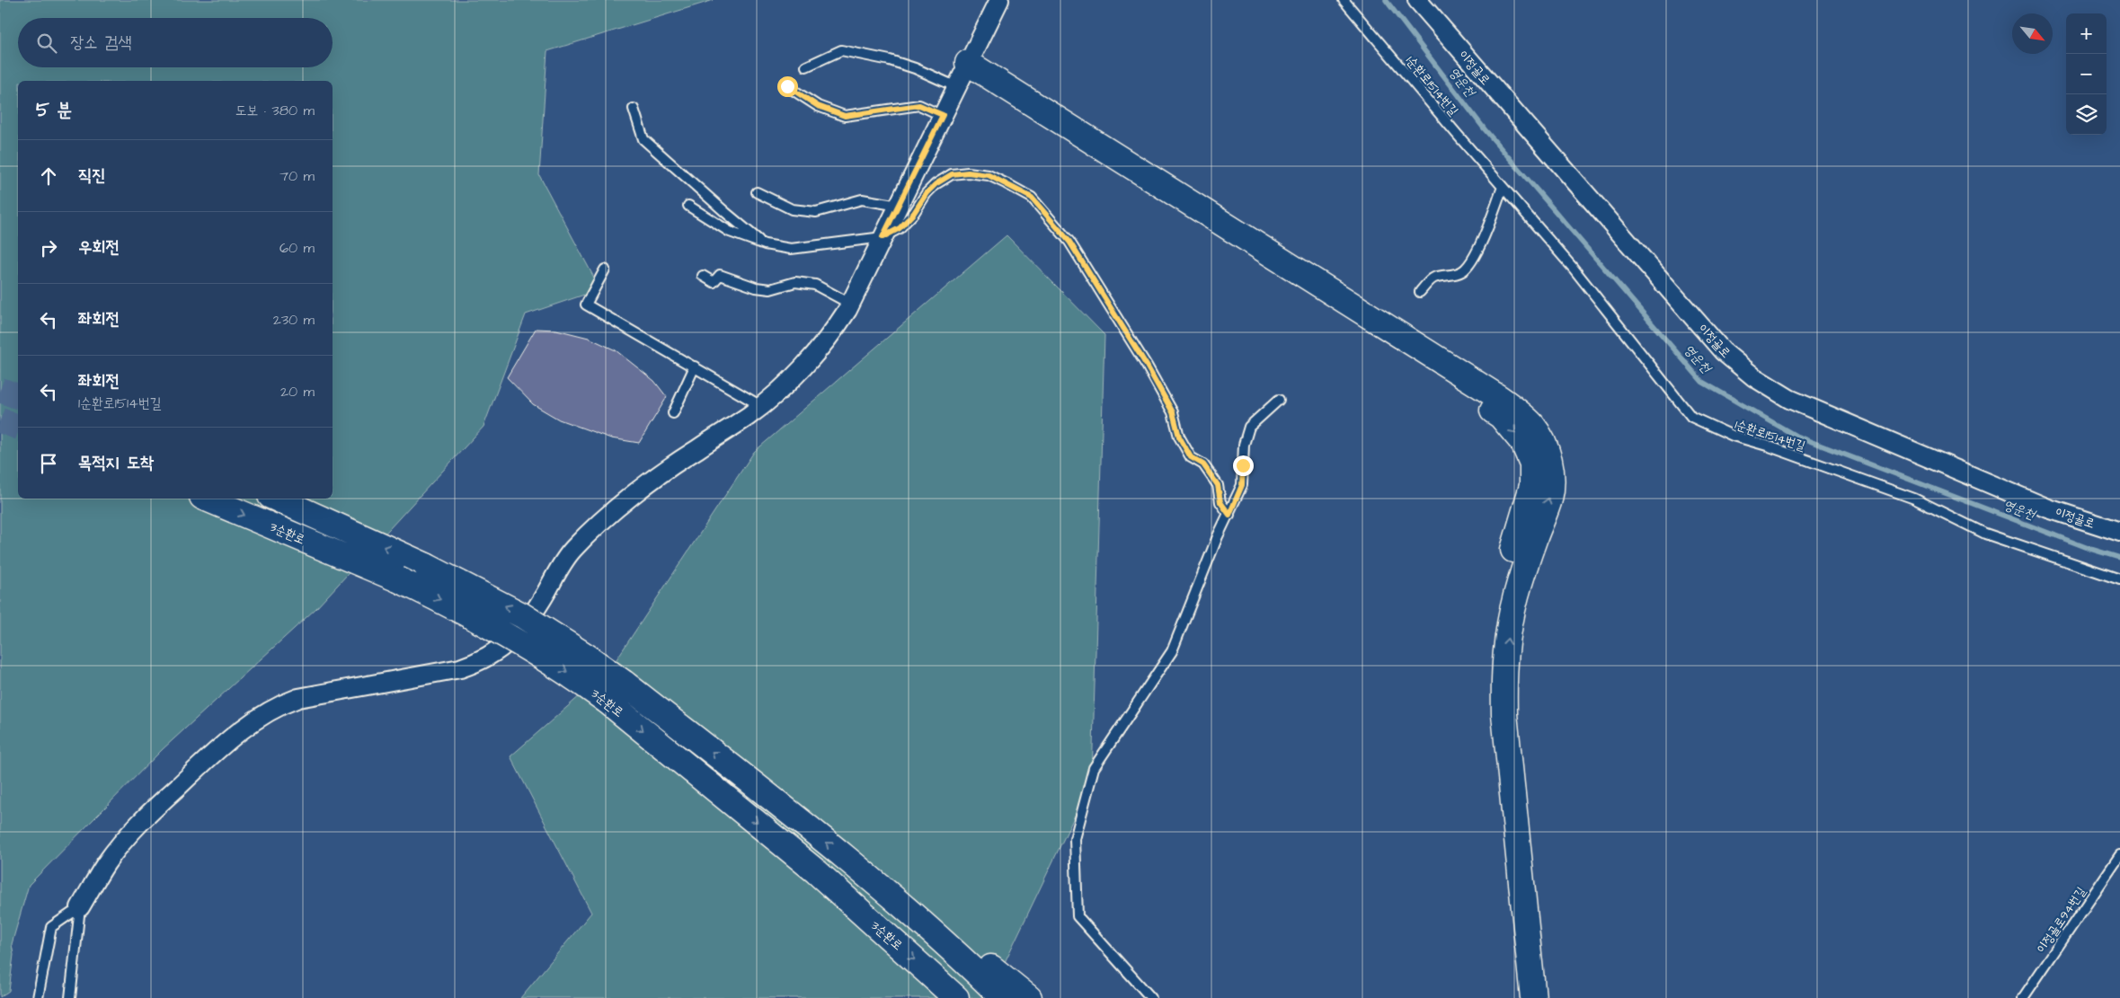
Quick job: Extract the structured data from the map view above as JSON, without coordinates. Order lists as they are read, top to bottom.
{
  "streets": {
    "highway": ["3순환로"],
    "street": ["이정골로"],
    "lane": ["1순환로1514번길", "이정골로94번길"]
  },
  "water": ["영운천"],
  "north": "bottom right",
  "page": {
    "map_buttons": ["+", "−"],
    "search": "장소 검색",
    "heading": ["5 분", "도보 · 380 m"],
    "list": [
      ["직진", "70 m"],
      ["우회전", "60 m"],
      ["좌회전", "230 m"],
      ["좌회전", "1순환로1514번길", "20 m"],
      "목적지 도착"
    ]
  }
}
